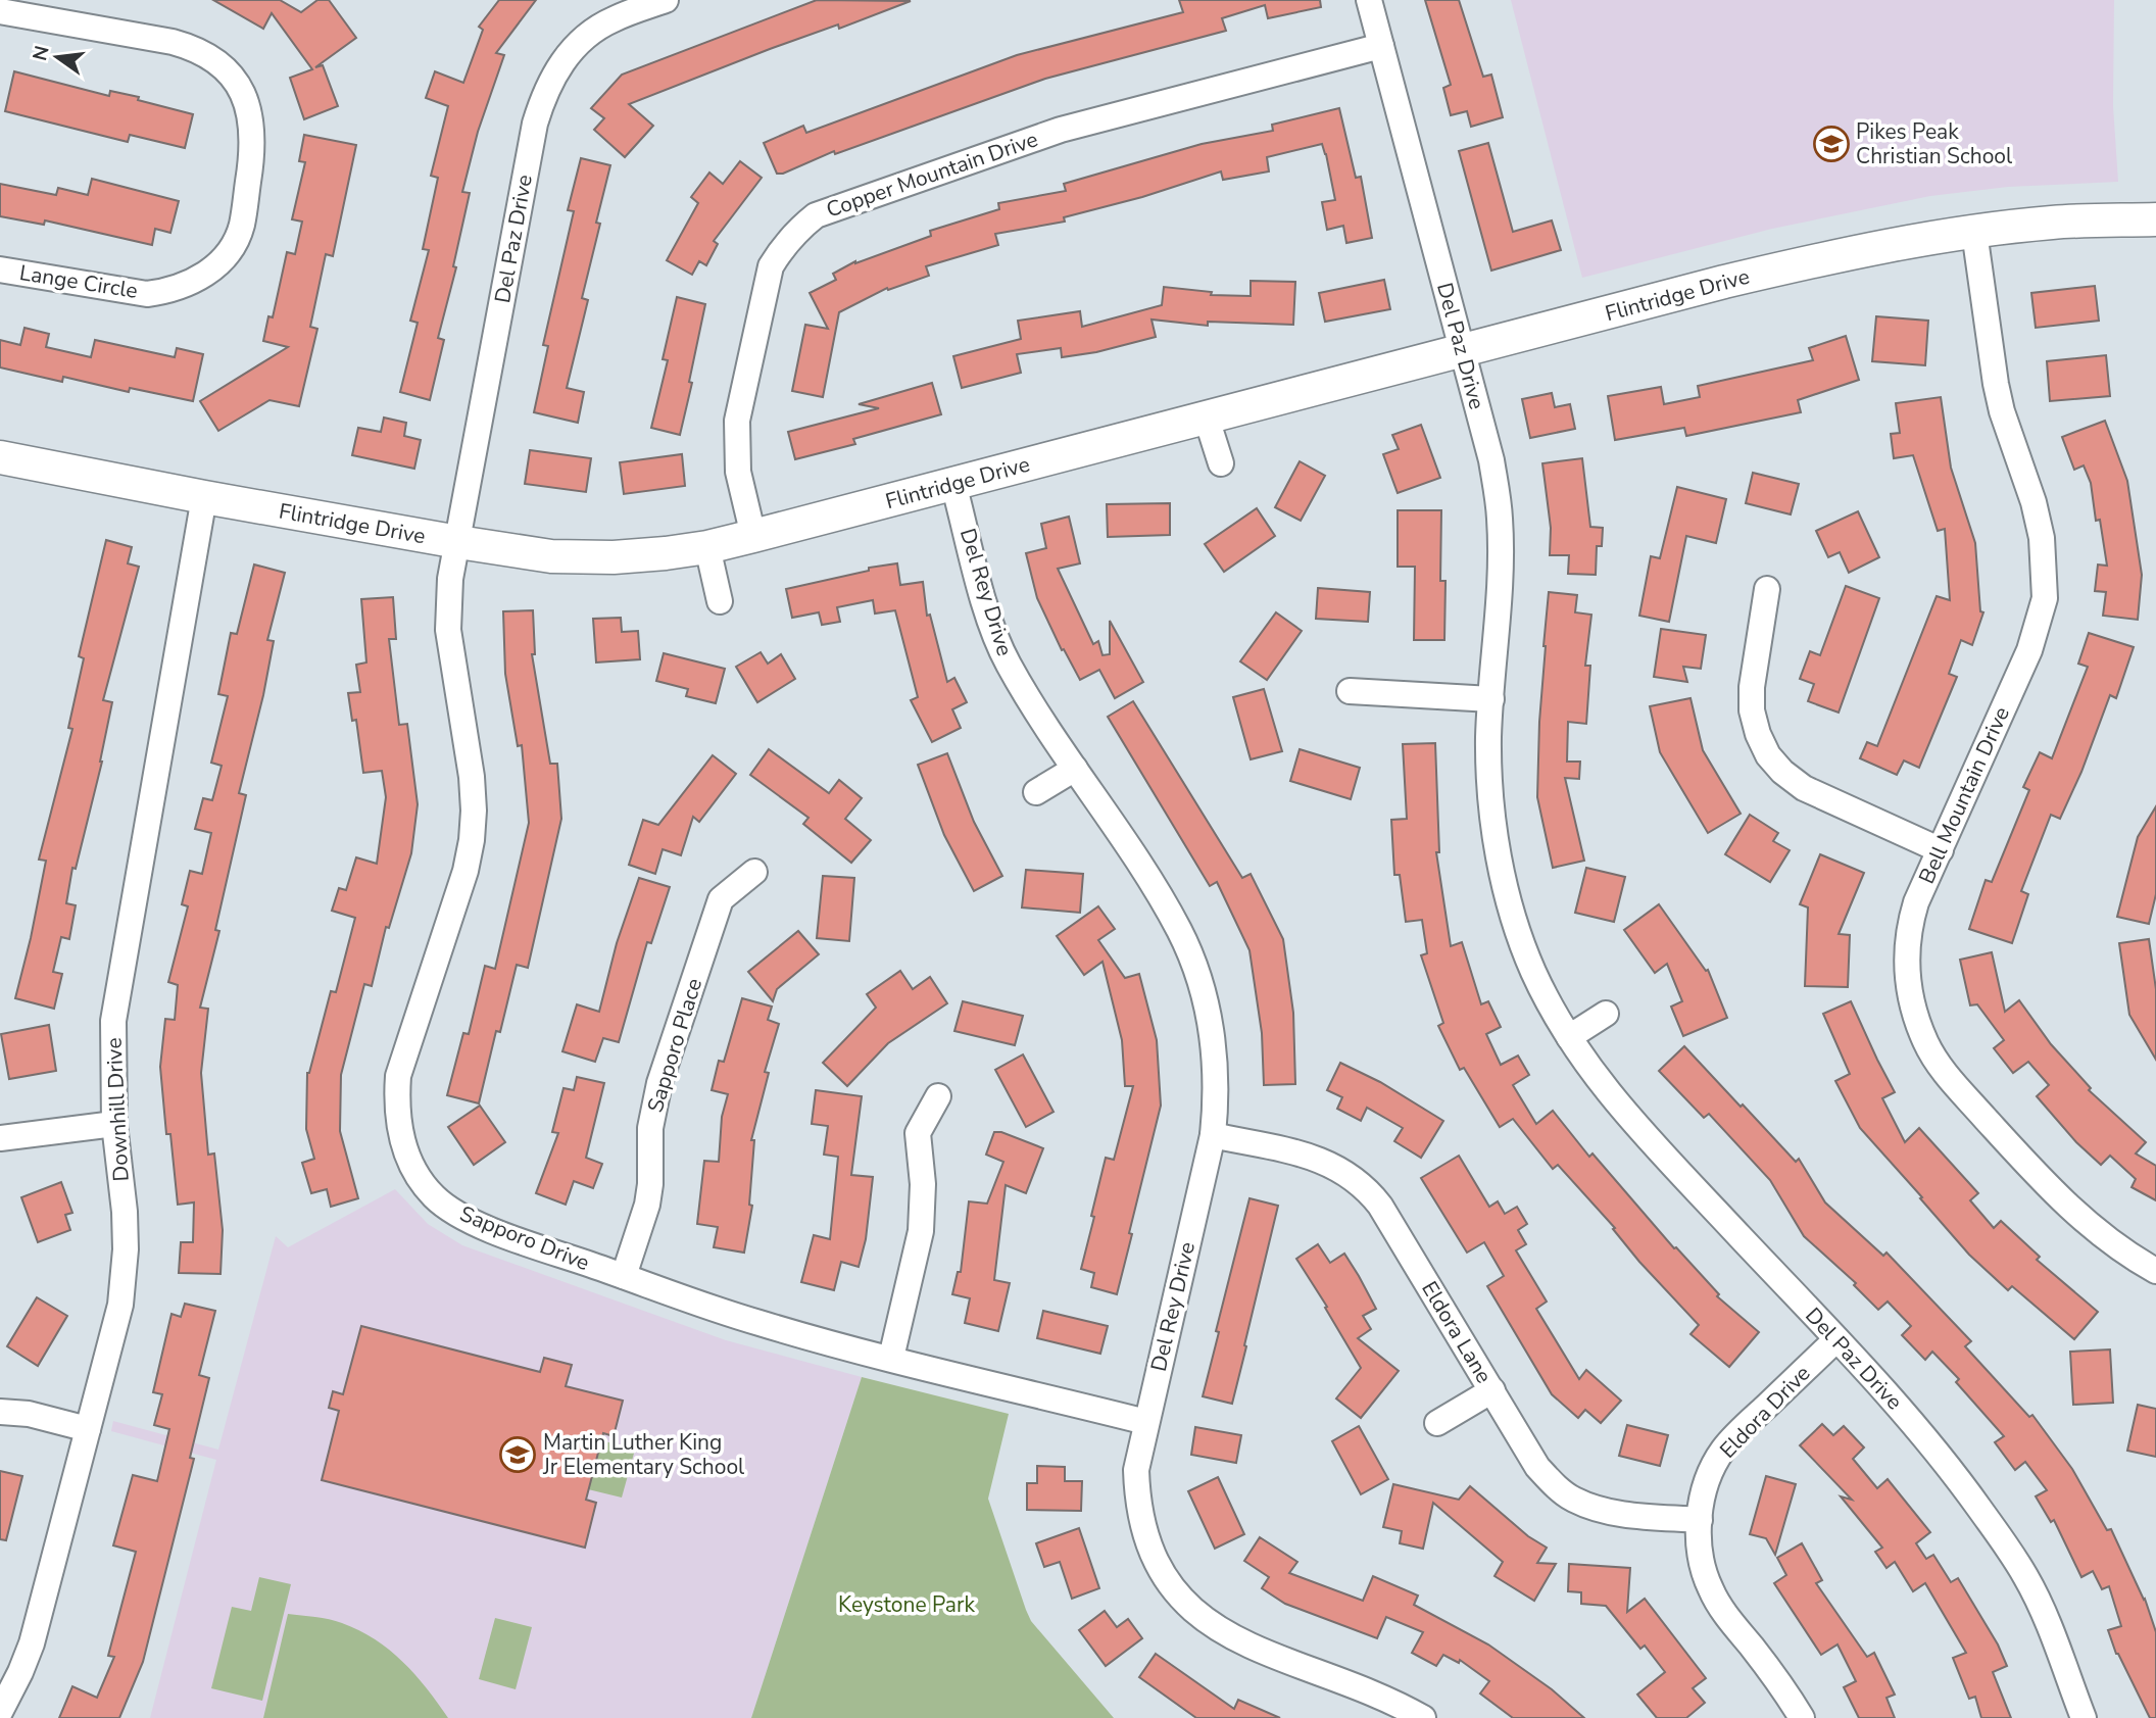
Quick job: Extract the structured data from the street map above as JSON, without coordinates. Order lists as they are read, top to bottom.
{
  "streets": {
    "street": [
      "Copper Mountain Drive",
      "Del Paz Drive",
      "Lange Circle",
      "Flintridge Drive",
      "Del Rey Drive",
      "Bell Mountain Drive",
      "Sapporo Place",
      "Downhill Drive",
      "Sapporo Drive",
      "Eldora Lane",
      "Eldora Drive"
    ]
  },
  "crossings": [
    ["Copper Mountain Drive", "Del Paz Drive"],
    ["Copper Mountain Drive", "Flintridge Drive"],
    ["Del Paz Drive", "Flintridge Drive"],
    ["Del Paz Drive", "Sapporo Drive"],
    ["Del Paz Drive", "Eldora Drive"],
    ["Flintridge Drive", "Del Rey Drive"],
    ["Flintridge Drive", "Bell Mountain Drive"],
    ["Flintridge Drive", "Downhill Drive"],
    ["Flintridge Drive", "Sapporo Drive"],
    ["Del Rey Drive", "Sapporo Drive"],
    ["Del Rey Drive", "Eldora Lane"],
    ["Sapporo Place", "Sapporo Drive"],
    ["Eldora Lane", "Eldora Drive"]
  ],
  "parks": ["Keystone Park"],
  "places": {
    "school or university": ["Pikes Peak Christian School", "Martin Luther King Jr Elementary School"]
  },
  "north": "left"
}
